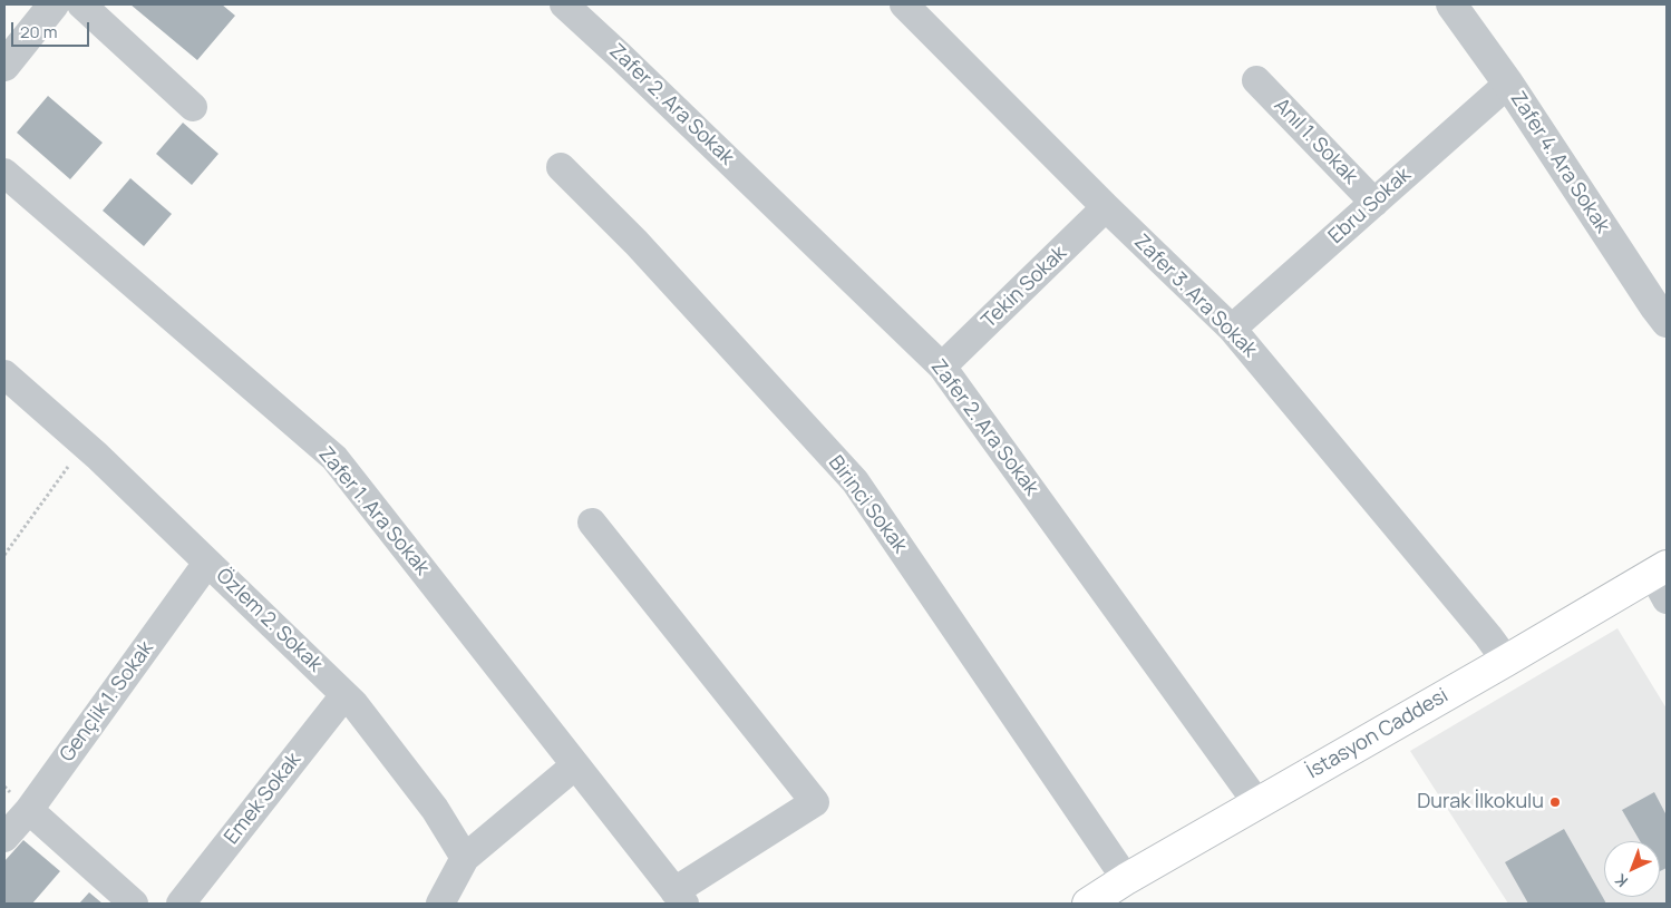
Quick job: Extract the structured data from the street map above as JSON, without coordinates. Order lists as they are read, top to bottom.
{
  "streets": {
    "main road": ["İstasyon Caddesi"],
    "street": [
      "Zafer 2. Ara Sokak",
      "Anıl 1. Sokak",
      "Zafer 4. Ara Sokak",
      "Ebru Sokak",
      "Tekin Sokak",
      "Zafer 3. Ara Sokak",
      "Birinci Sokak",
      "Zafer 1. Ara Sokak",
      "Özlem 2. Sokak",
      "Gençlik 1. Sokak",
      "Emek Sokak"
    ]
  },
  "crossings": [
    ["Zafer 2. Ara Sokak", "Tekin Sokak"],
    ["Zafer 2. Ara Sokak", "İstasyon Caddesi"],
    ["Anıl 1. Sokak", "Ebru Sokak"],
    ["Zafer 4. Ara Sokak", "Ebru Sokak"],
    ["Ebru Sokak", "Zafer 3. Ara Sokak"],
    ["Tekin Sokak", "Zafer 3. Ara Sokak"],
    ["Zafer 3. Ara Sokak", "İstasyon Caddesi"],
    ["Birinci Sokak", "İstasyon Caddesi"],
    ["Özlem 2. Sokak", "Gençlik 1. Sokak"],
    ["Özlem 2. Sokak", "Emek Sokak"]
  ],
  "places": ["Durak İlkokulu"],
  "scale_bar": "20 m",
  "north": "bottom left"
}
